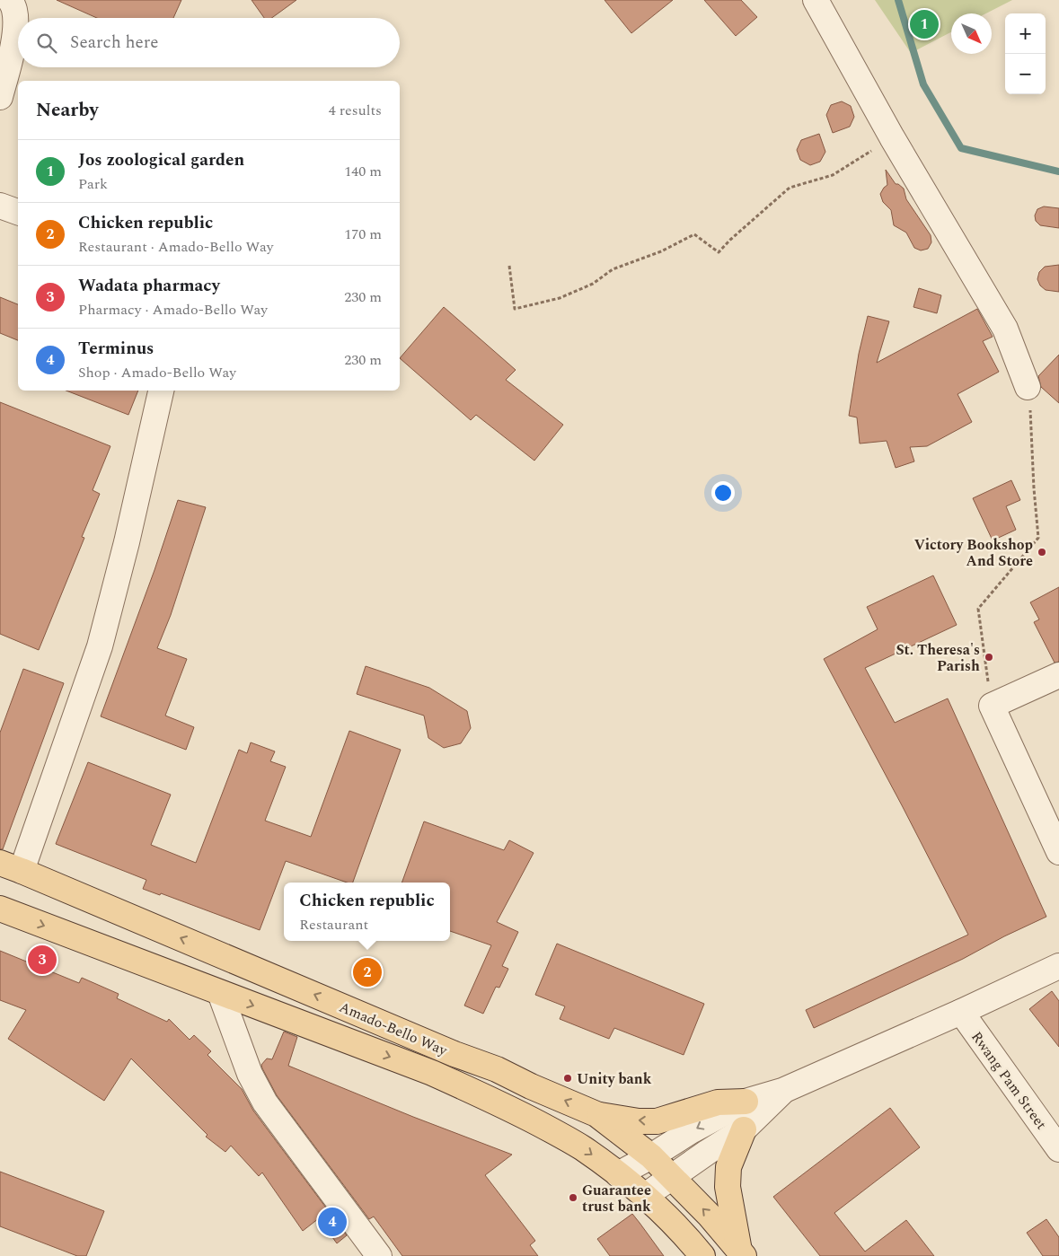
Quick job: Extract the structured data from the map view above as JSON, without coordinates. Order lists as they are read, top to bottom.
{
  "streets": {
    "main road": ["Amado-Bello Way"],
    "street": ["Rwang Pam Street"]
  },
  "places": [
    "Victory Bookshop And Store",
    "St. Theresa's Parish",
    "Unity bank",
    "Guarantee trust bank"
  ],
  "north": "bottom right",
  "page": {
    "pins": [
      "1",
      "3",
      "2",
      "4"
    ],
    "map_buttons": ["+", "−"],
    "search": "Search here",
    "heading": ["Nearby", "4 results"],
    "list": [
      {
        "mark": "1",
        "name": "Jos zoological garden",
        "note": "Park",
        "value": "140 m"
      },
      {
        "mark": "2",
        "name": "Chicken republic",
        "note": "Restaurant · Amado-Bello Way",
        "value": "170 m"
      },
      {
        "mark": "3",
        "name": "Wadata pharmacy",
        "note": "Pharmacy · Amado-Bello Way",
        "value": "230 m"
      },
      {
        "mark": "4",
        "name": "Terminus",
        "note": "Shop · Amado-Bello Way",
        "value": "230 m"
      }
    ],
    "popup": ["Chicken republic", "Restaurant"]
  }
}
